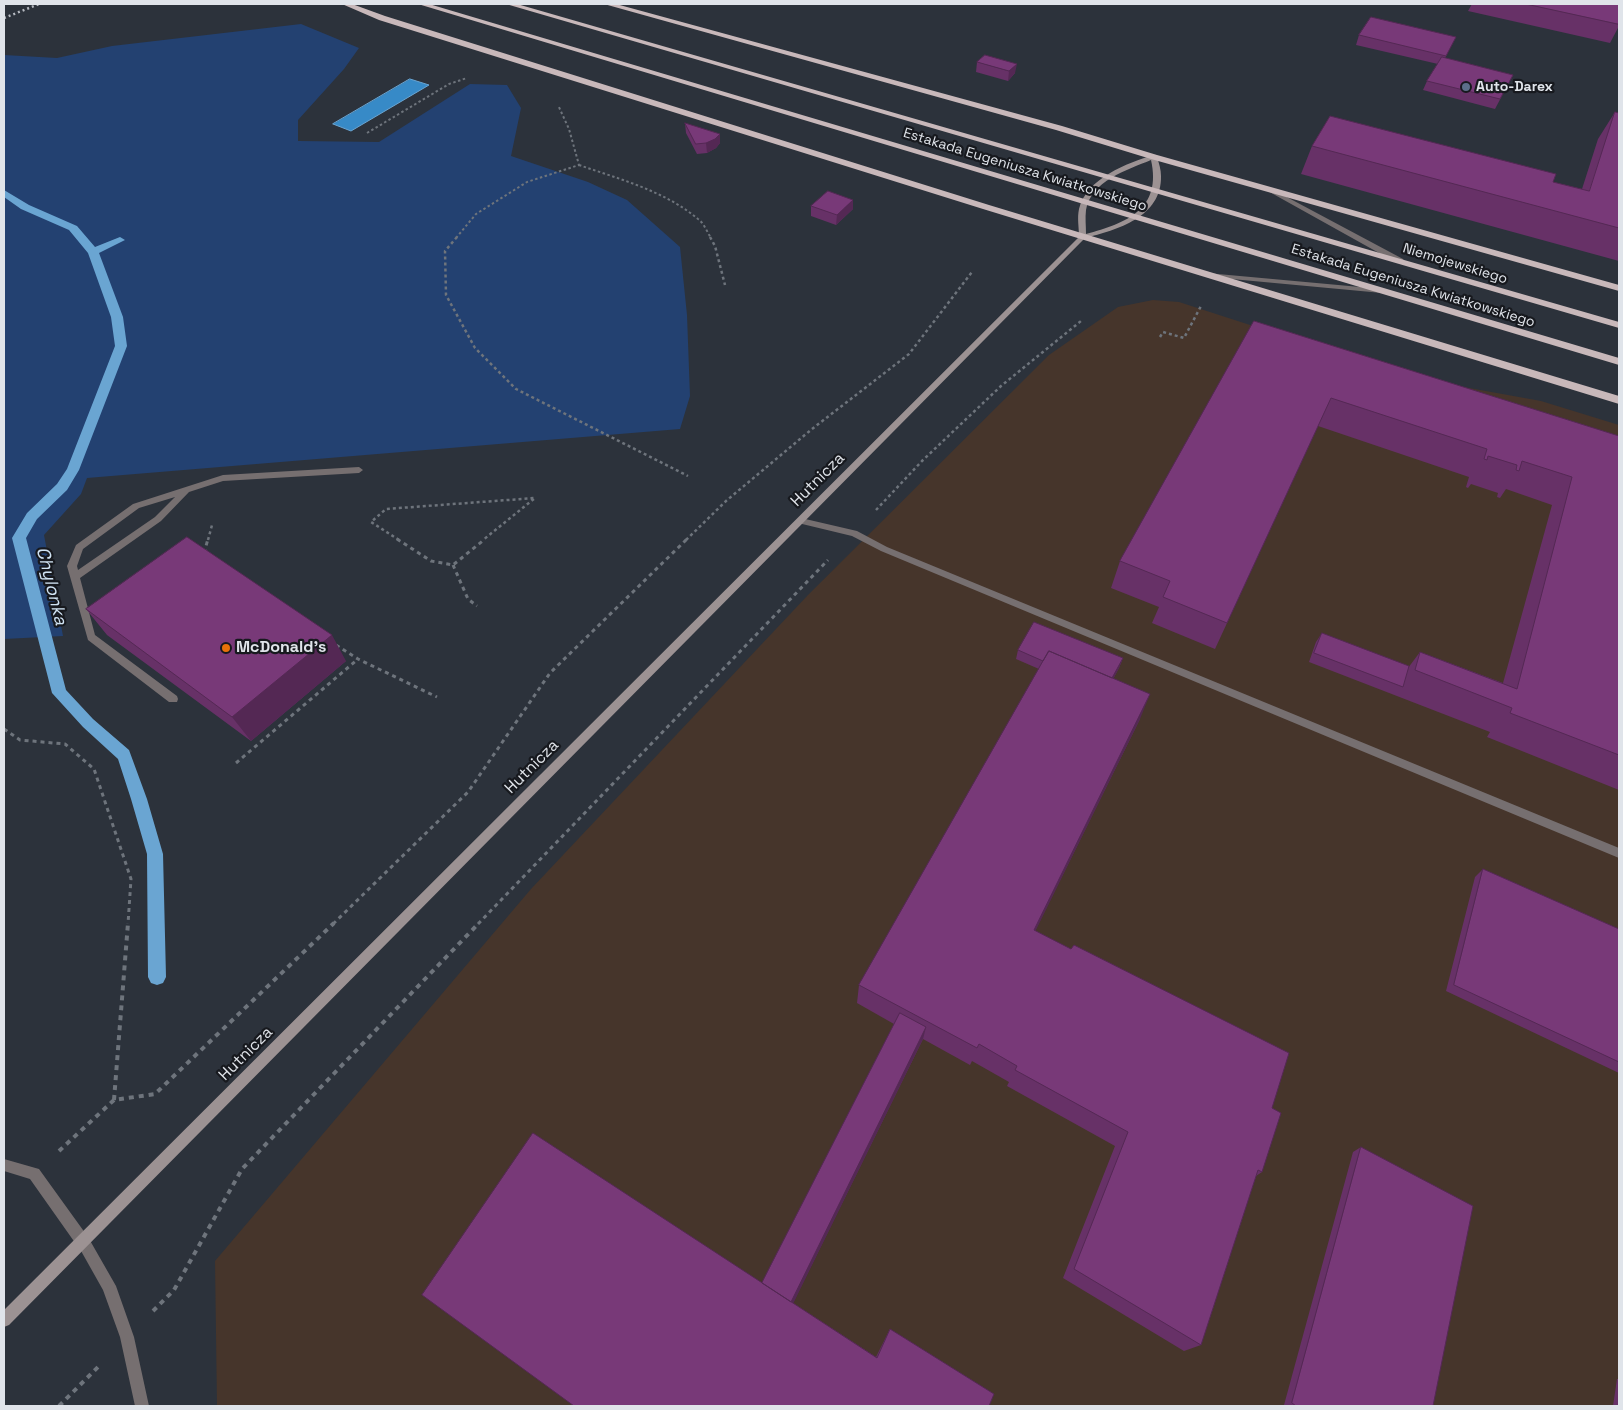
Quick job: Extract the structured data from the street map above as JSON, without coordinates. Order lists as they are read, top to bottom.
{
  "streets": {
    "highway": ["Estakada Eugeniusza Kwiatkowskiego"],
    "main road": ["Hutnicza"],
    "street": ["Niemojewskiego"]
  },
  "crossings": [
    ["Estakada Eugeniusza Kwiatkowskiego", "Niemojewskiego"]
  ],
  "water": ["Chylonka"],
  "places": ["Auto-Darex", "McDonald's"]
}
